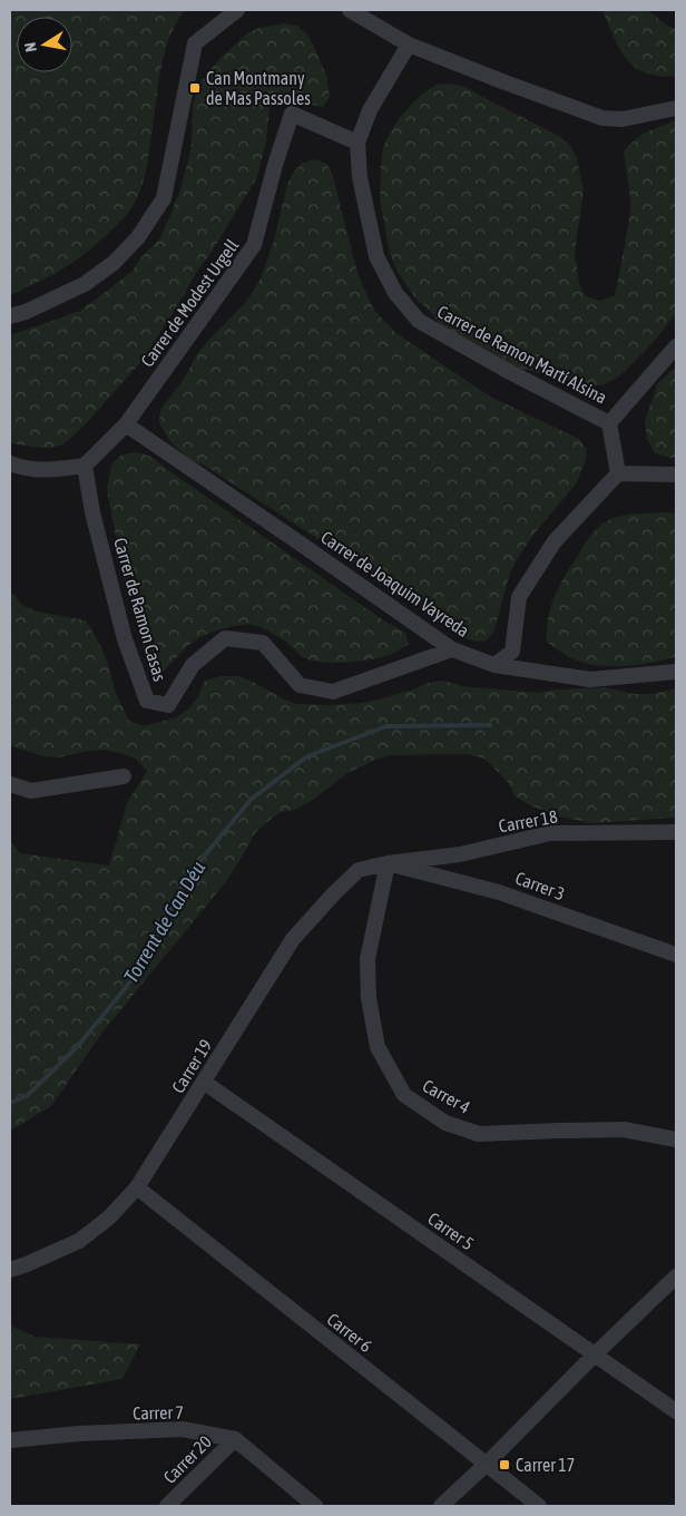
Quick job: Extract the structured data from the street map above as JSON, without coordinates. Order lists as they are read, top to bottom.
{
  "streets": {
    "street": [
      "Carrer de Modest Urgell",
      "Carrer de Ramon Martí Alsina",
      "Carrer de Joaquim Vayreda",
      "Carrer de Ramon Casas",
      "Carrer 18",
      "Carrer 3",
      "Carrer 19",
      "Carrer 4",
      "Carrer 5",
      "Carrer 6",
      "Carrer 7",
      "Carrer 20"
    ]
  },
  "crossings": [
    ["Carrer de Modest Urgell", "Carrer de Ramon Martí Alsina"],
    ["Carrer de Modest Urgell", "Carrer de Joaquim Vayreda"],
    ["Carrer de Modest Urgell", "Carrer de Ramon Casas"],
    ["Carrer de Joaquim Vayreda", "Carrer de Ramon Casas"],
    ["Carrer 18", "Carrer 3"],
    ["Carrer 18", "Carrer 19"],
    ["Carrer 18", "Carrer 4"],
    ["Carrer 3", "Carrer 19"],
    ["Carrer 3", "Carrer 4"],
    ["Carrer 19", "Carrer 4"],
    ["Carrer 19", "Carrer 5"],
    ["Carrer 19", "Carrer 6"],
    ["Carrer 7", "Carrer 20"]
  ],
  "water": ["Torrent de Can Déu"],
  "places": {
    "transit": ["Can Montmany de Mas Passoles", "Carrer 17"]
  },
  "north": "left"
}
